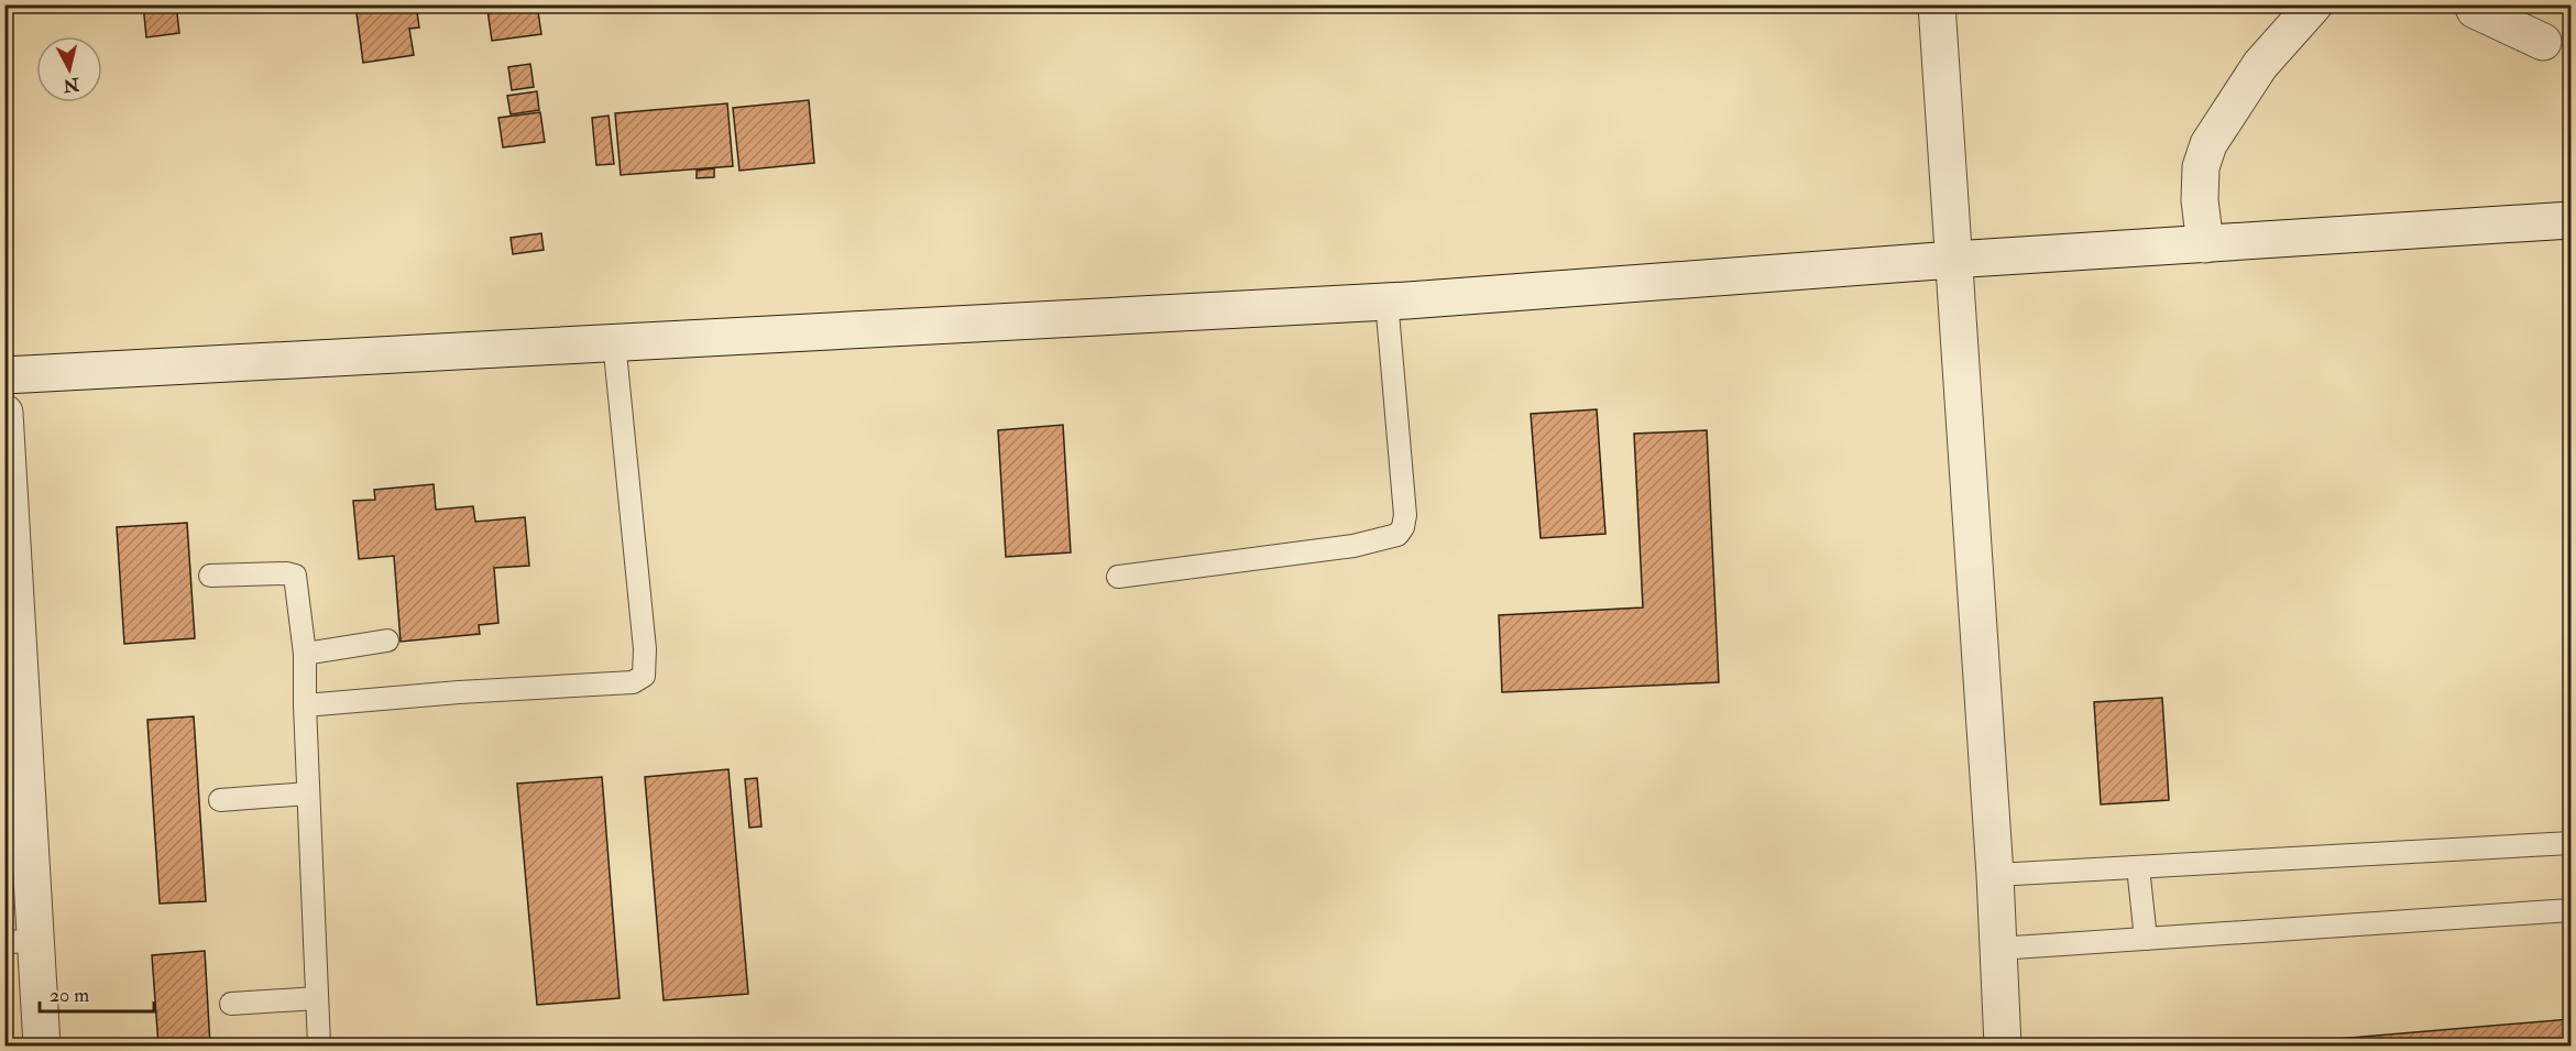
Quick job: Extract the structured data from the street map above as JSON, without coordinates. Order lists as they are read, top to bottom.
{
  "scale_bar": "20 m",
  "north": "bottom"
}
